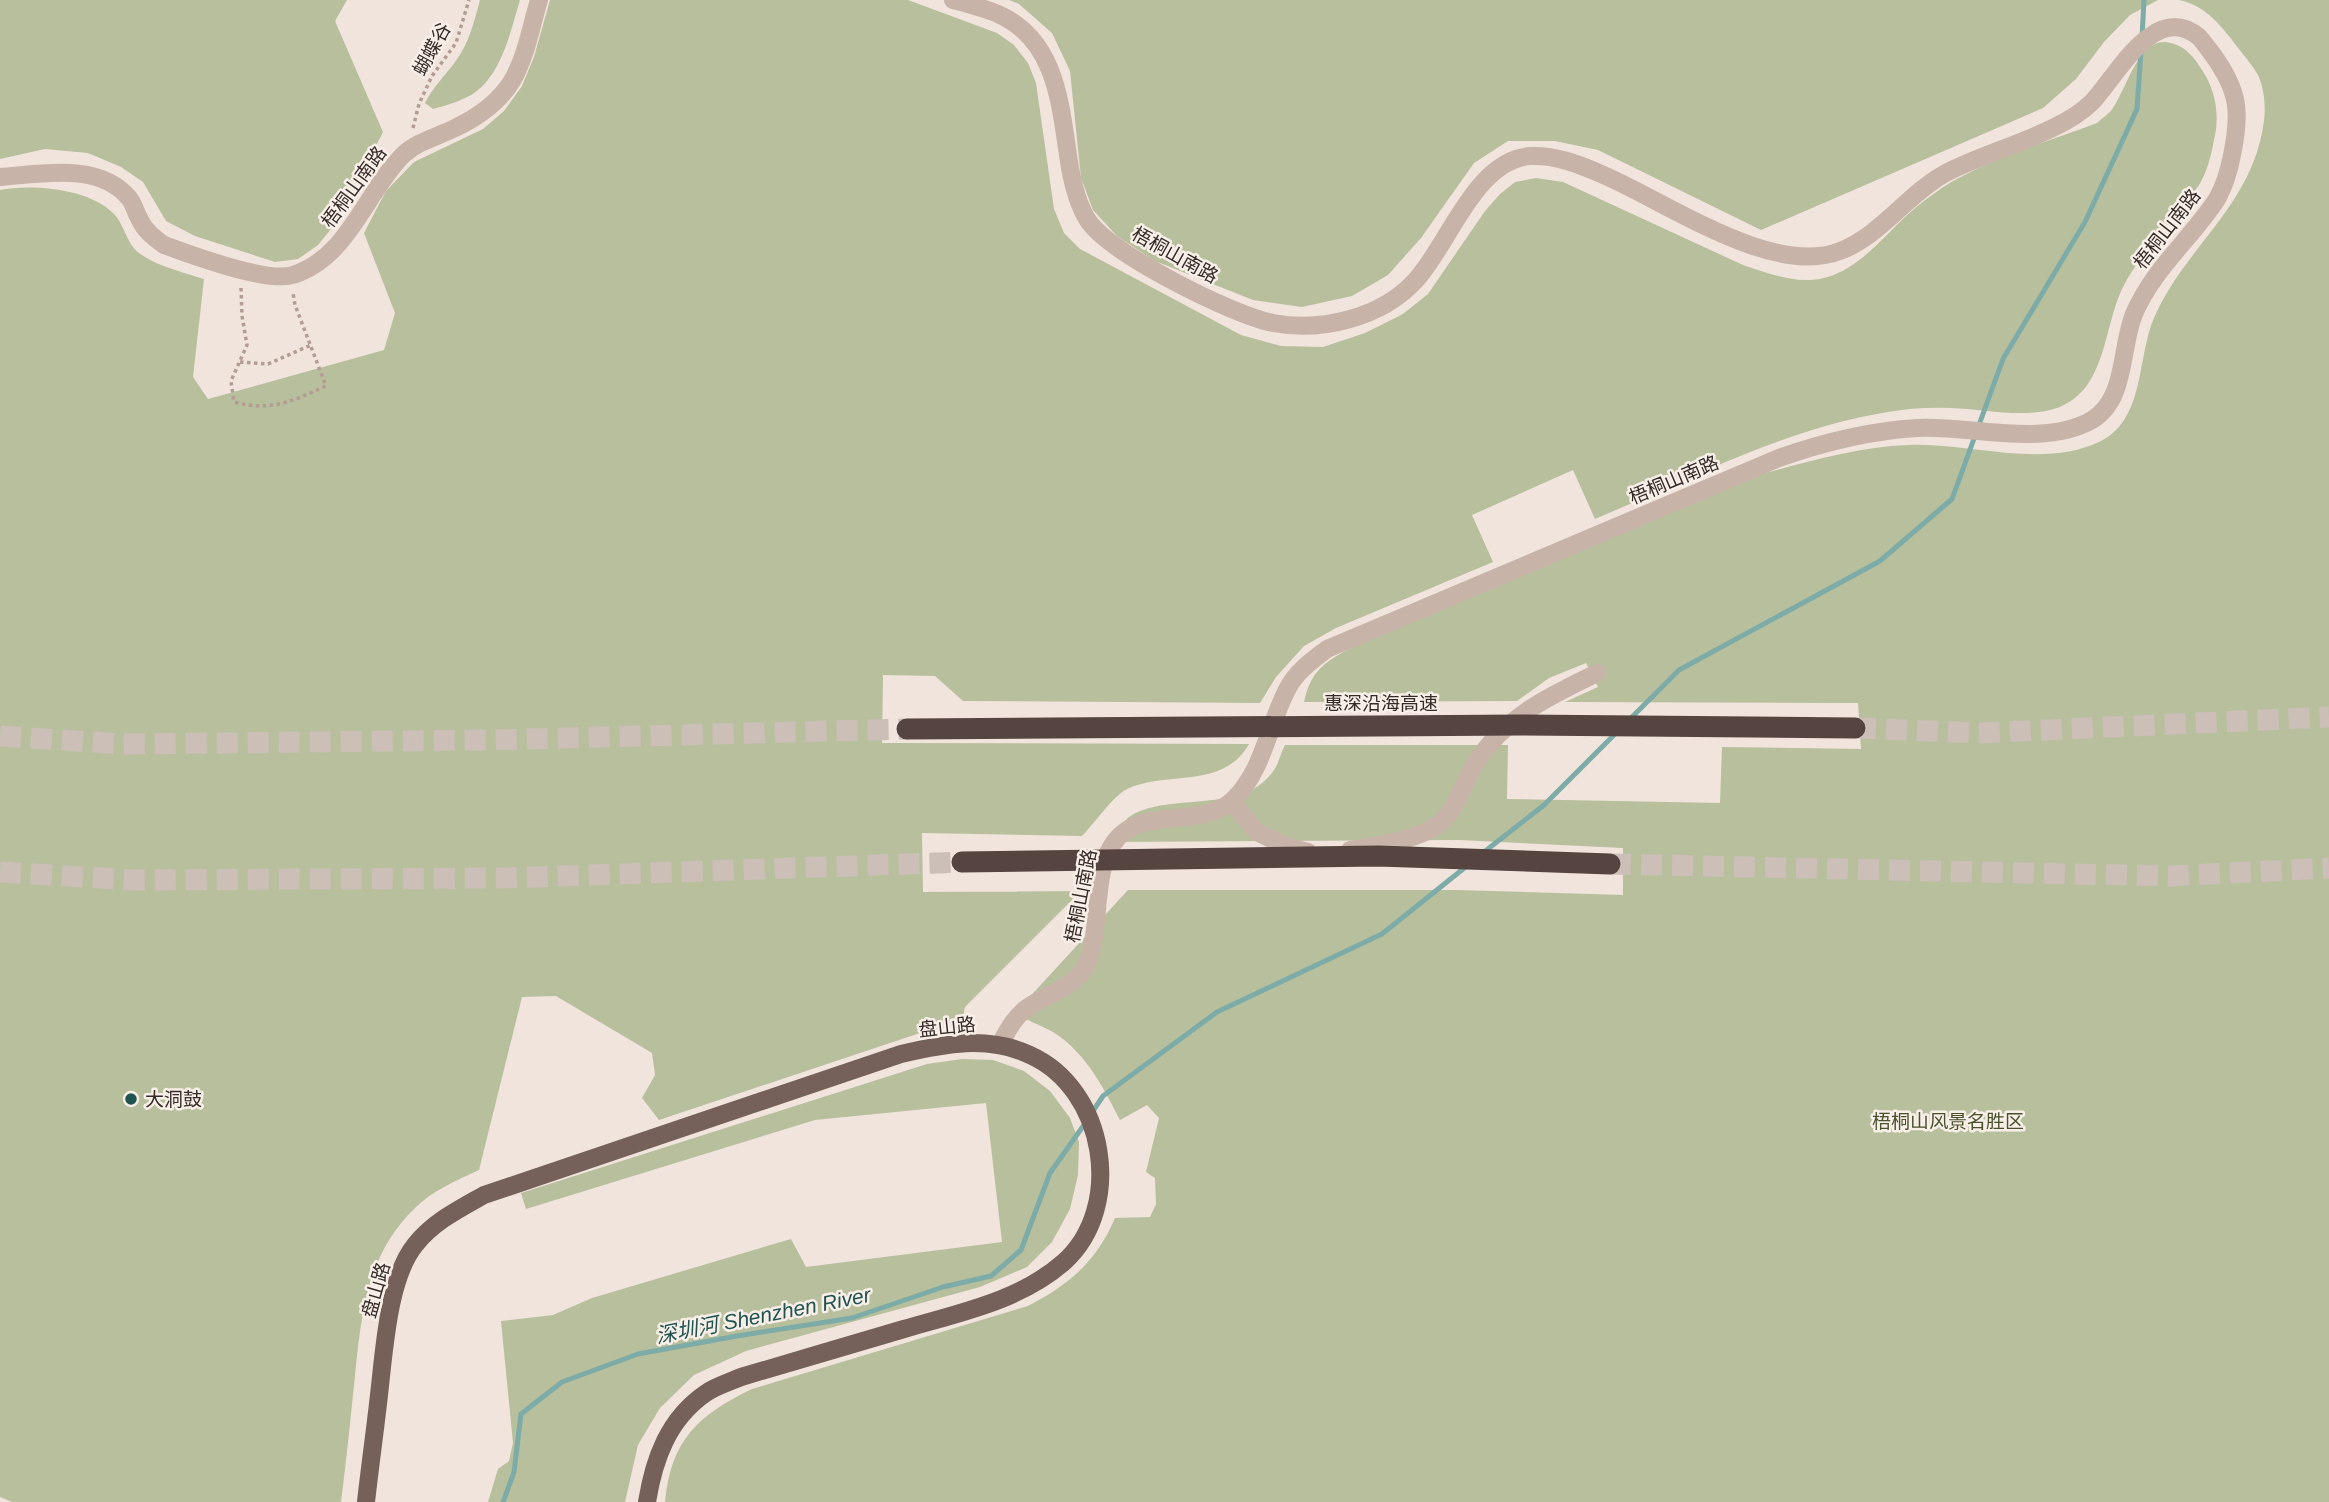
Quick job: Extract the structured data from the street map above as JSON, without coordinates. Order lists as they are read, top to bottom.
{
  "streets": {
    "highway": ["惠深沿海高速"],
    "main road": ["盘山路"],
    "street": ["梧桐山南路"],
    "path": ["蝴蝶谷"]
  },
  "crossings": [
    ["蝴蝶谷", "梧桐山南路"],
    ["梧桐山南路", "盘山路"]
  ],
  "water": ["深圳河 Shenzhen River"],
  "parks": ["梧桐山风景名胜区"],
  "places": ["大洞鼓"]
}
